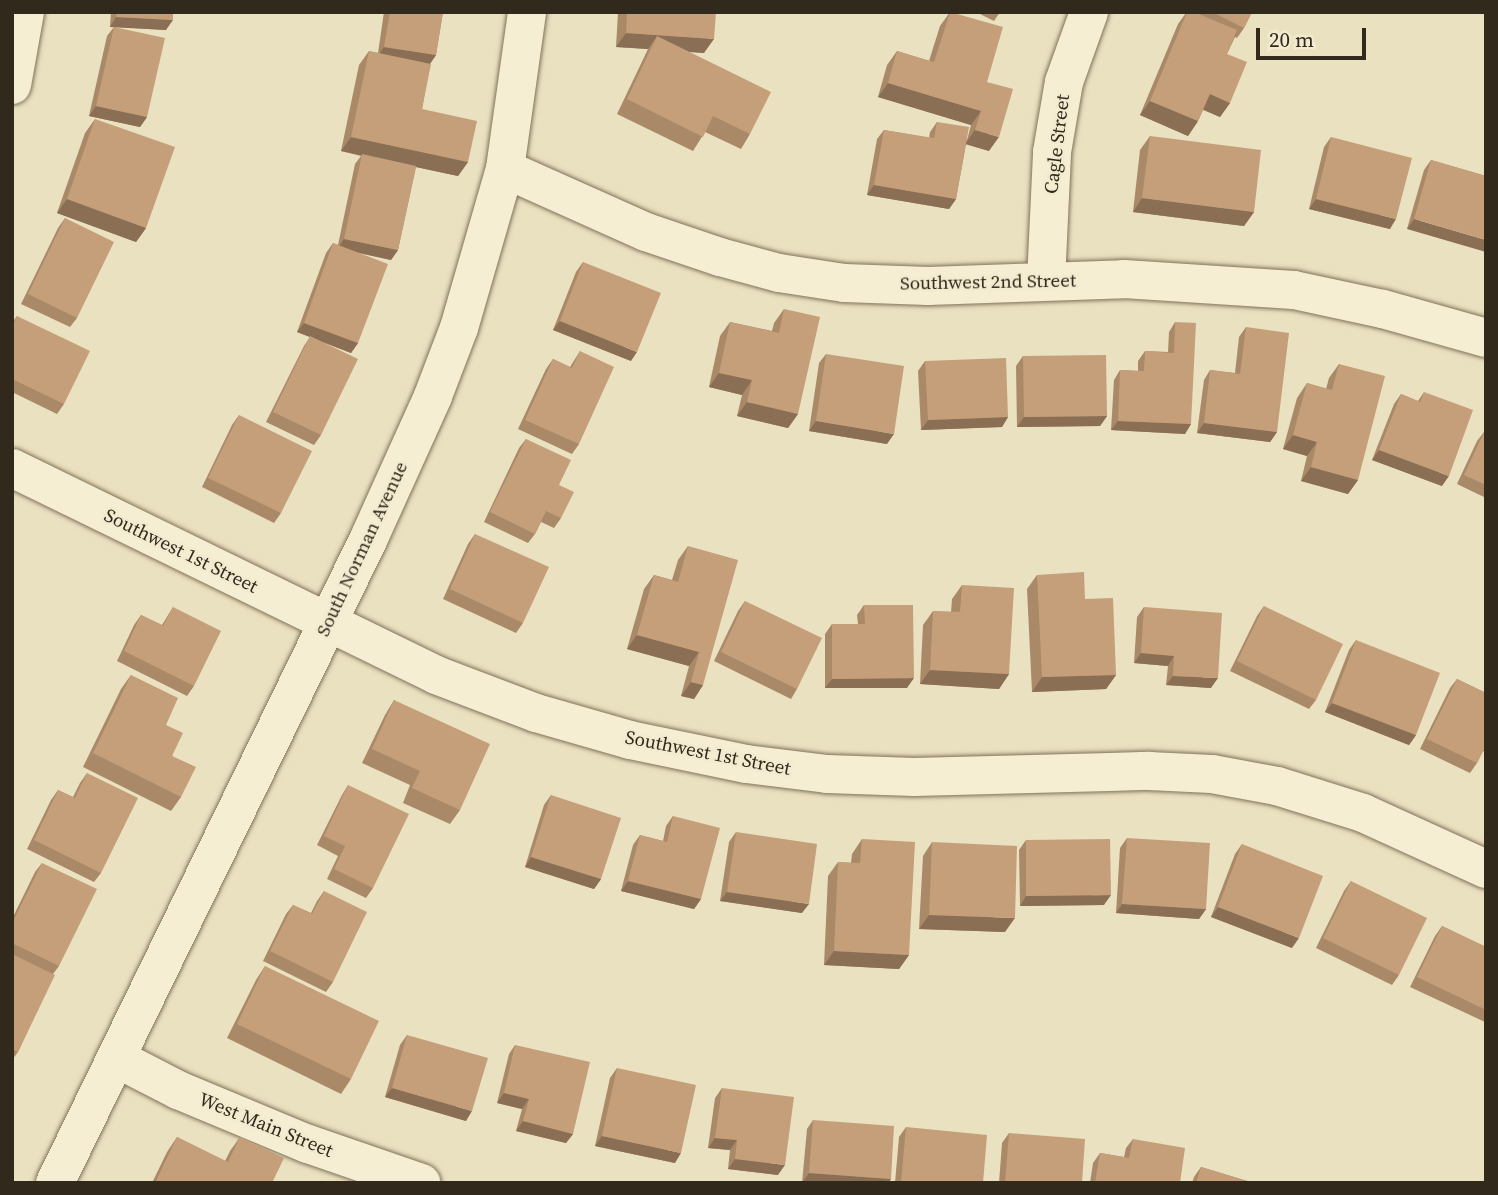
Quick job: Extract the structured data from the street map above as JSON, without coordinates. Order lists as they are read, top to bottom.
{
  "streets": {
    "street": [
      "Cagle Street",
      "Southwest 2nd Street",
      "South Norman Avenue",
      "Southwest 1st Street",
      "West Main Street"
    ]
  },
  "crossings": [
    ["Cagle Street", "Southwest 2nd Street"],
    ["Southwest 2nd Street", "South Norman Avenue"],
    ["South Norman Avenue", "Southwest 1st Street"],
    ["South Norman Avenue", "West Main Street"]
  ],
  "scale_bar": "20 m"
}
